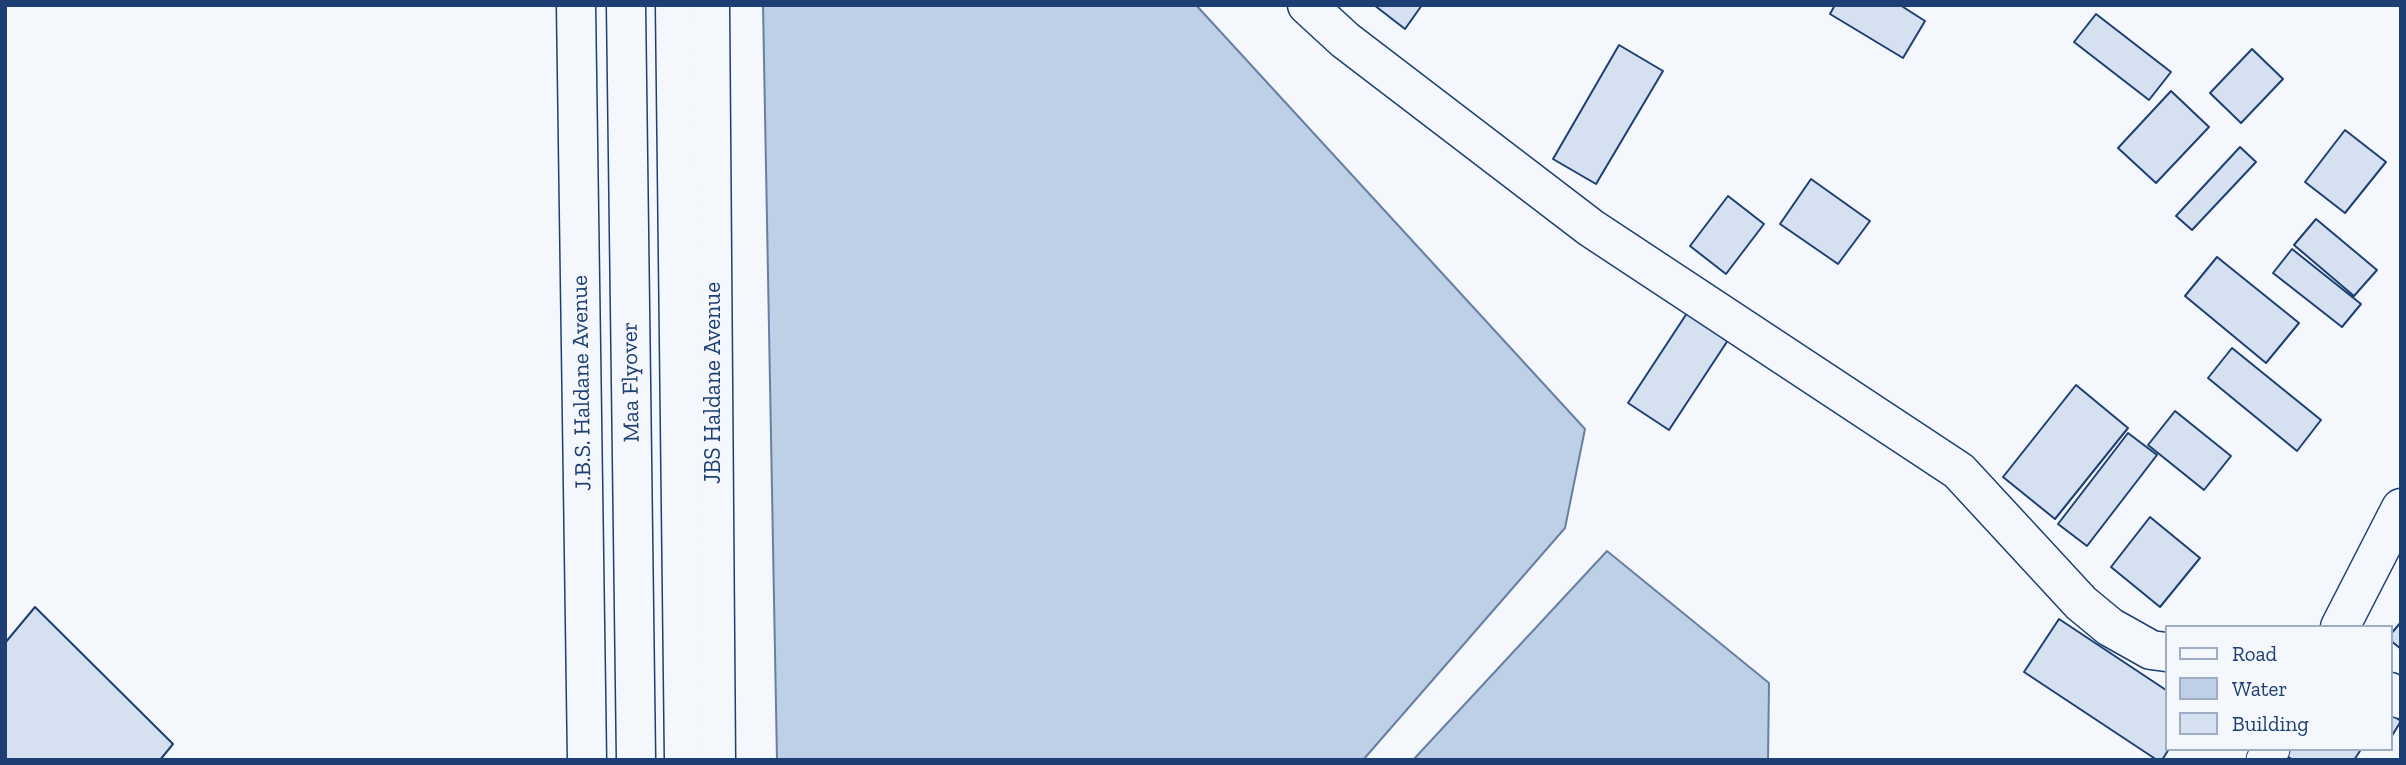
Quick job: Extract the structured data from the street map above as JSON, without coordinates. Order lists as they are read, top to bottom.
{
  "streets": {
    "main road": ["Maa Flyover", "J.B.S. Haldane Avenue", "JBS Haldane Avenue"]
  },
  "legend": ["Road", "Water", "Building"]
}
